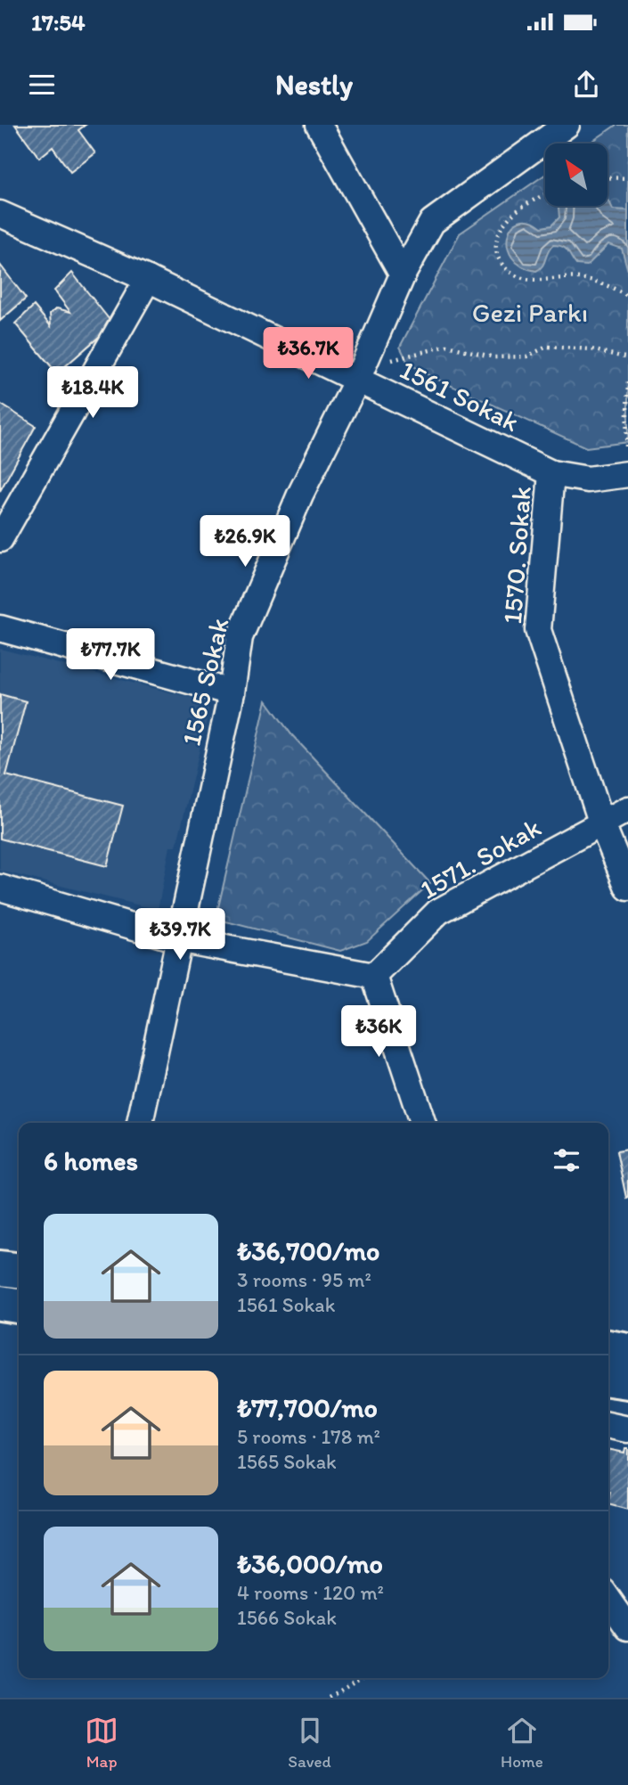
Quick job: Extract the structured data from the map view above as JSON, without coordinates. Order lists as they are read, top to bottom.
{
  "streets": {
    "street": [
      "1561 Sokak",
      "1570. Sokak",
      "1565 Sokak",
      "1571. Sokak"
    ]
  },
  "crossings": [
    ["1561 Sokak", "1570. Sokak"],
    ["1561 Sokak", "1565 Sokak"],
    ["1570. Sokak", "1571. Sokak"]
  ],
  "parks": ["Gezi Parkı"],
  "north": "top left",
  "page": {
    "status": "17:54",
    "header": "Nestly",
    "price": [
      "₺36.7K",
      "₺18.4K",
      "₺26.9K",
      "₺77.7K",
      "₺39.7K",
      "₺36K"
    ],
    "heading": "6 homes",
    "list": [
      {
        "name": "₺36,700/mo",
        "note": "3 rooms · 95 m² · 1561 Sokak"
      },
      {
        "name": "₺77,700/mo",
        "note": "5 rooms · 178 m² · 1565 Sokak"
      },
      {
        "name": "₺36,000/mo",
        "note": "4 rooms · 120 m² · 1566 Sokak"
      }
    ],
    "tabs": ["Map", "Saved", "Home"]
  }
}
